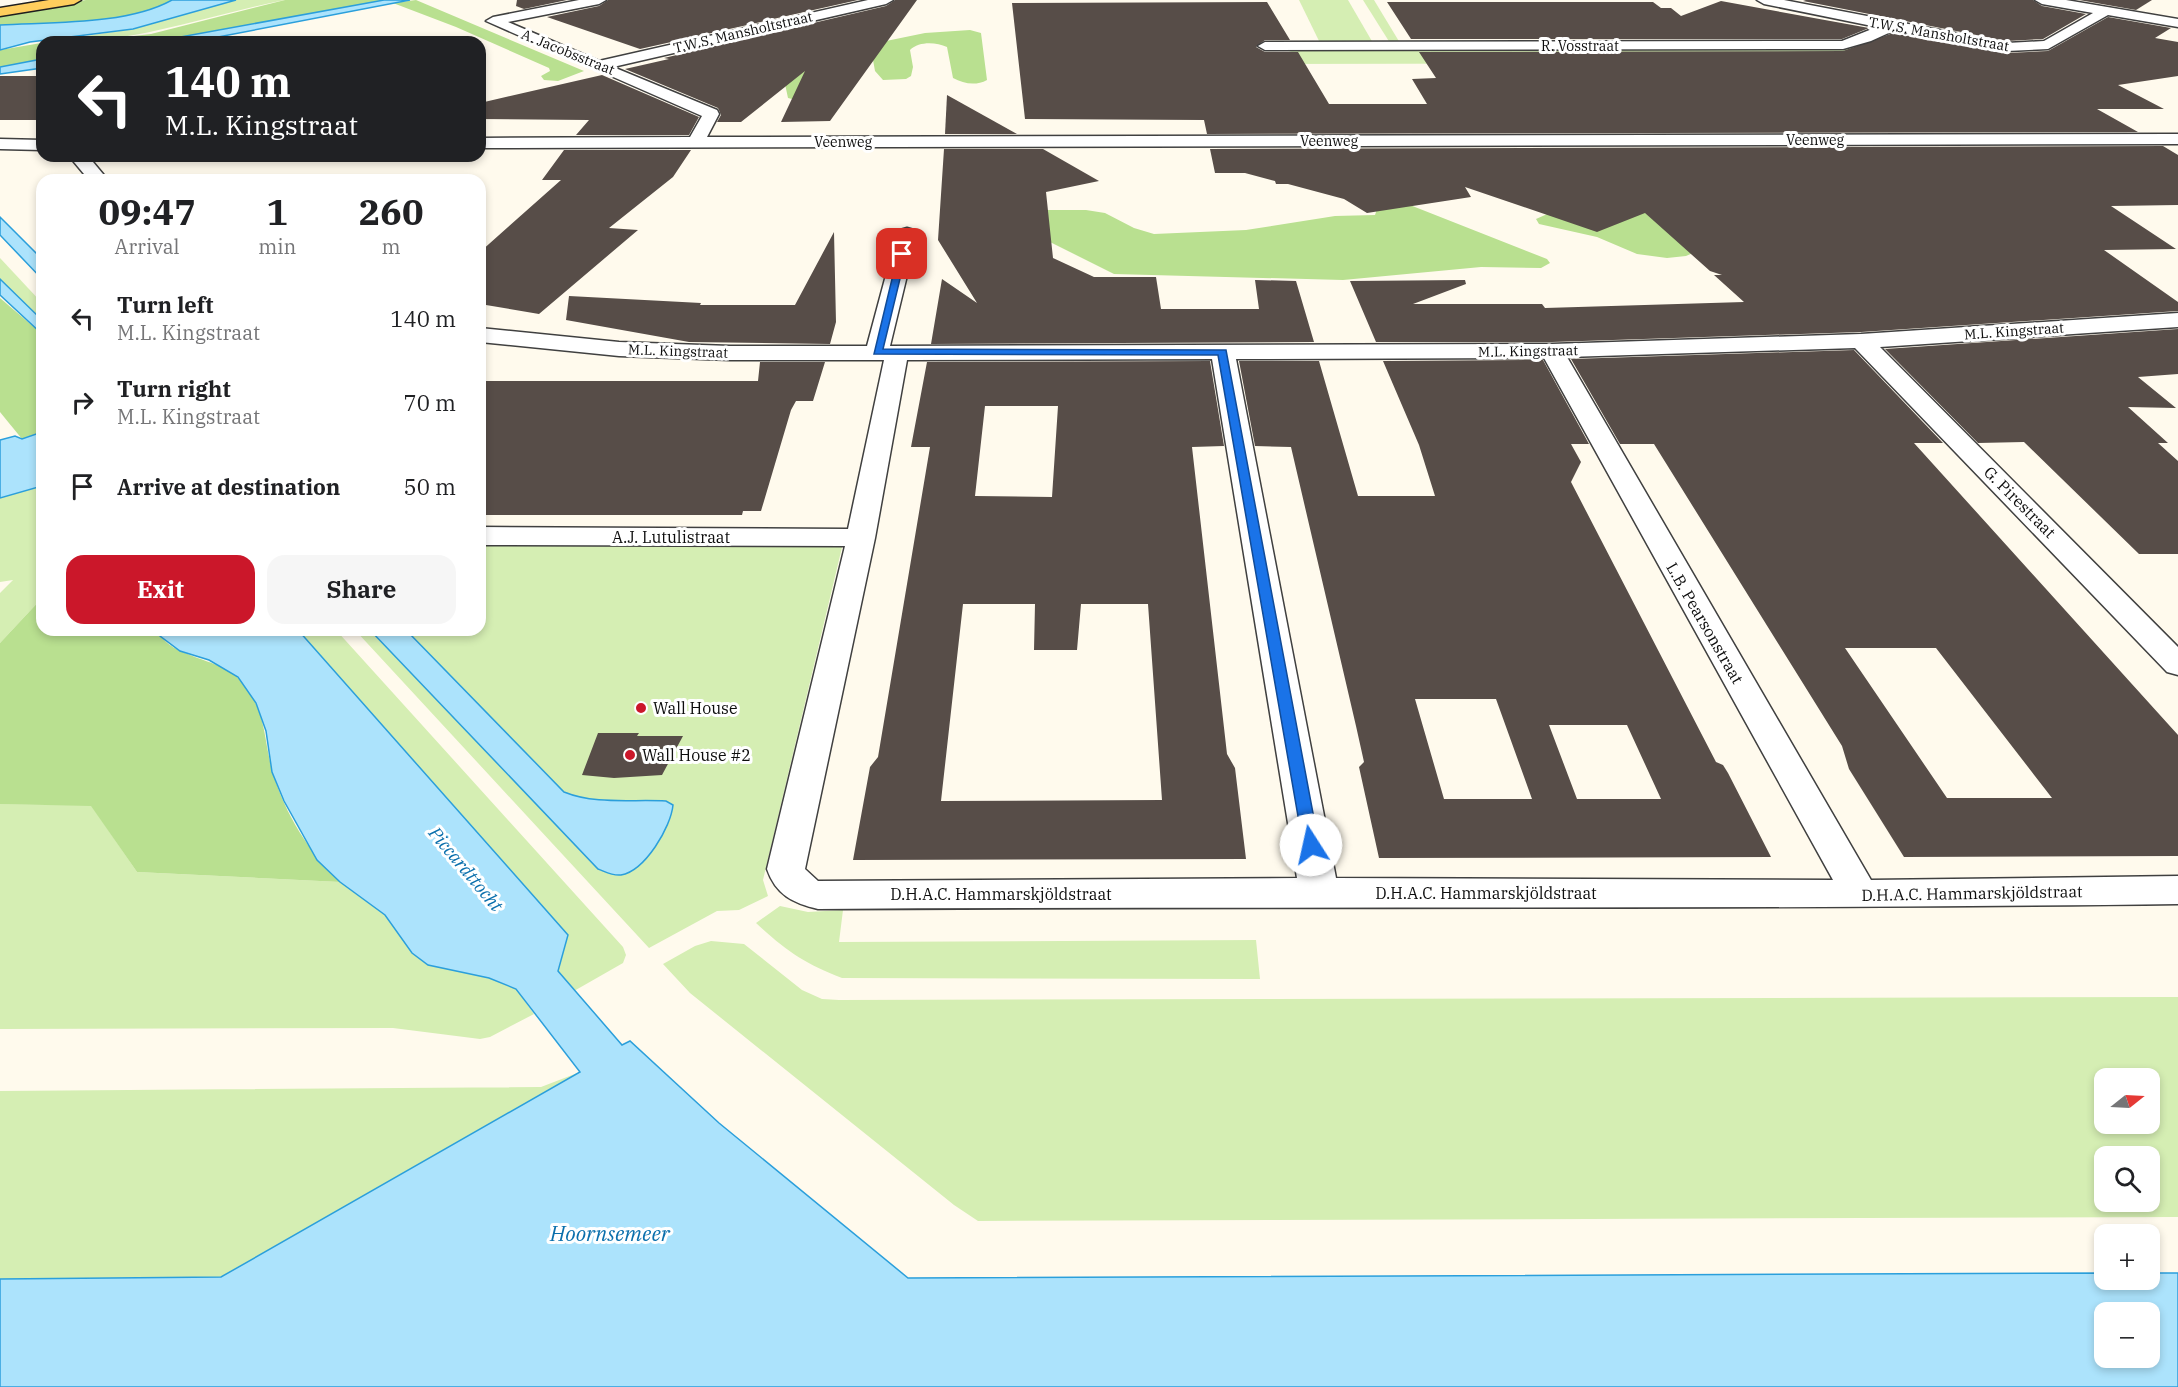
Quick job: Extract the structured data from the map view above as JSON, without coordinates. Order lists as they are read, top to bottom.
{
  "streets": {
    "street": [
      "T.W.S. Mansholtstraat",
      "R. Vosstraat",
      "A. Jacobsstraat",
      "Veenweg",
      "M.L. Kingstraat",
      "G. Pirestraat",
      "A.J. Lutulistraat",
      "L.B. Pearsonstraat",
      "D.H.A.C. Hammarskjöldstraat"
    ]
  },
  "crossings": [
    ["T.W.S. Mansholtstraat", "R. Vosstraat"],
    ["T.W.S. Mansholtstraat", "A. Jacobsstraat"],
    ["A. Jacobsstraat", "Veenweg"],
    ["M.L. Kingstraat", "G. Pirestraat"],
    ["M.L. Kingstraat", "L.B. Pearsonstraat"],
    ["A.J. Lutulistraat", "D.H.A.C. Hammarskjöldstraat"],
    ["L.B. Pearsonstraat", "D.H.A.C. Hammarskjöldstraat"]
  ],
  "water": ["Piccardttocht", "Hoornsemeer"],
  "places": ["Wall House", "Wall House #2"],
  "north": "right",
  "page": {
    "turn": ["140 m", "M.L. Kingstraat"],
    "eta": [
      "09:47",
      "Arrival",
      "1",
      "min",
      "260",
      "m"
    ],
    "list": [
      {
        "name": "Turn left",
        "note": "M.L. Kingstraat",
        "value": "140 m"
      },
      {
        "name": "Turn right",
        "note": "M.L. Kingstraat",
        "value": "70 m"
      },
      {
        "name": "Arrive at destination",
        "value": "50 m"
      }
    ],
    "buttons": ["Exit", "Share"],
    "map_buttons": ["+", "−"]
  }
}
